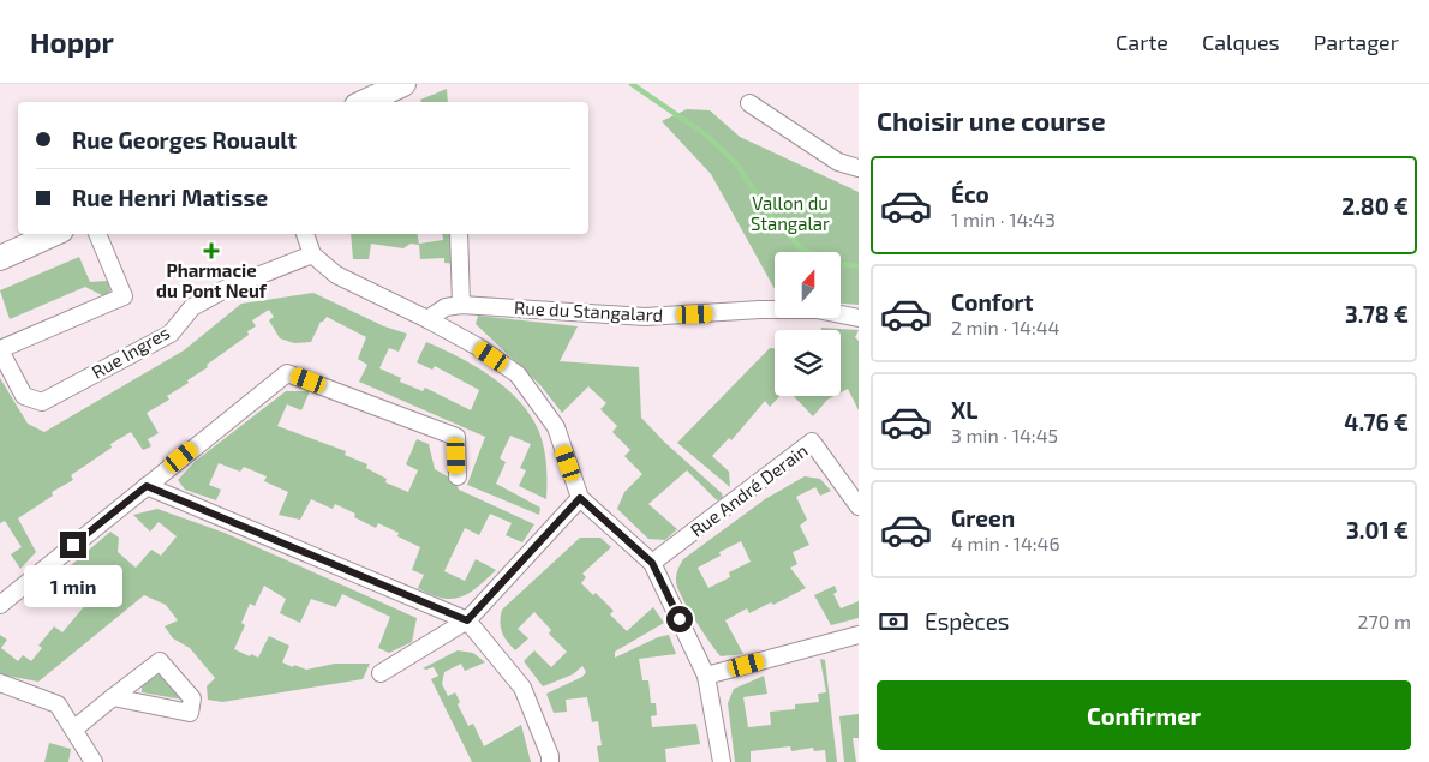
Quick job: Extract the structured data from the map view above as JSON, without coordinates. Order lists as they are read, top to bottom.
{
  "streets": {
    "street": ["Rue du Stangalard", "Rue Ingres", "Rue André Derain"]
  },
  "parks": ["Vallon du Stangalar"],
  "places": {
    "health": ["Pharmacie du Pont Neuf"]
  },
  "north": "top",
  "page": {
    "header": "Hoppr",
    "nav": ["Carte", "Calques", "Partager"],
    "heading": "Choisir une course",
    "banner": ["Rue Georges Rouault", "Rue Henri Matisse"],
    "list": [
      {
        "name": "Éco",
        "note": "1 min · 14:43",
        "value": "2.80 €"
      },
      {
        "name": "Confort",
        "note": "2 min · 14:44",
        "value": "3.78 €"
      },
      {
        "name": "XL",
        "note": "3 min · 14:45",
        "value": "4.76 €"
      },
      {
        "name": "Green",
        "note": "4 min · 14:46",
        "value": "3.01 €"
      }
    ],
    "bubble": "1 min",
    "pay": ["Espèces", "270 m"],
    "buttons": "Confirmer"
  }
}
